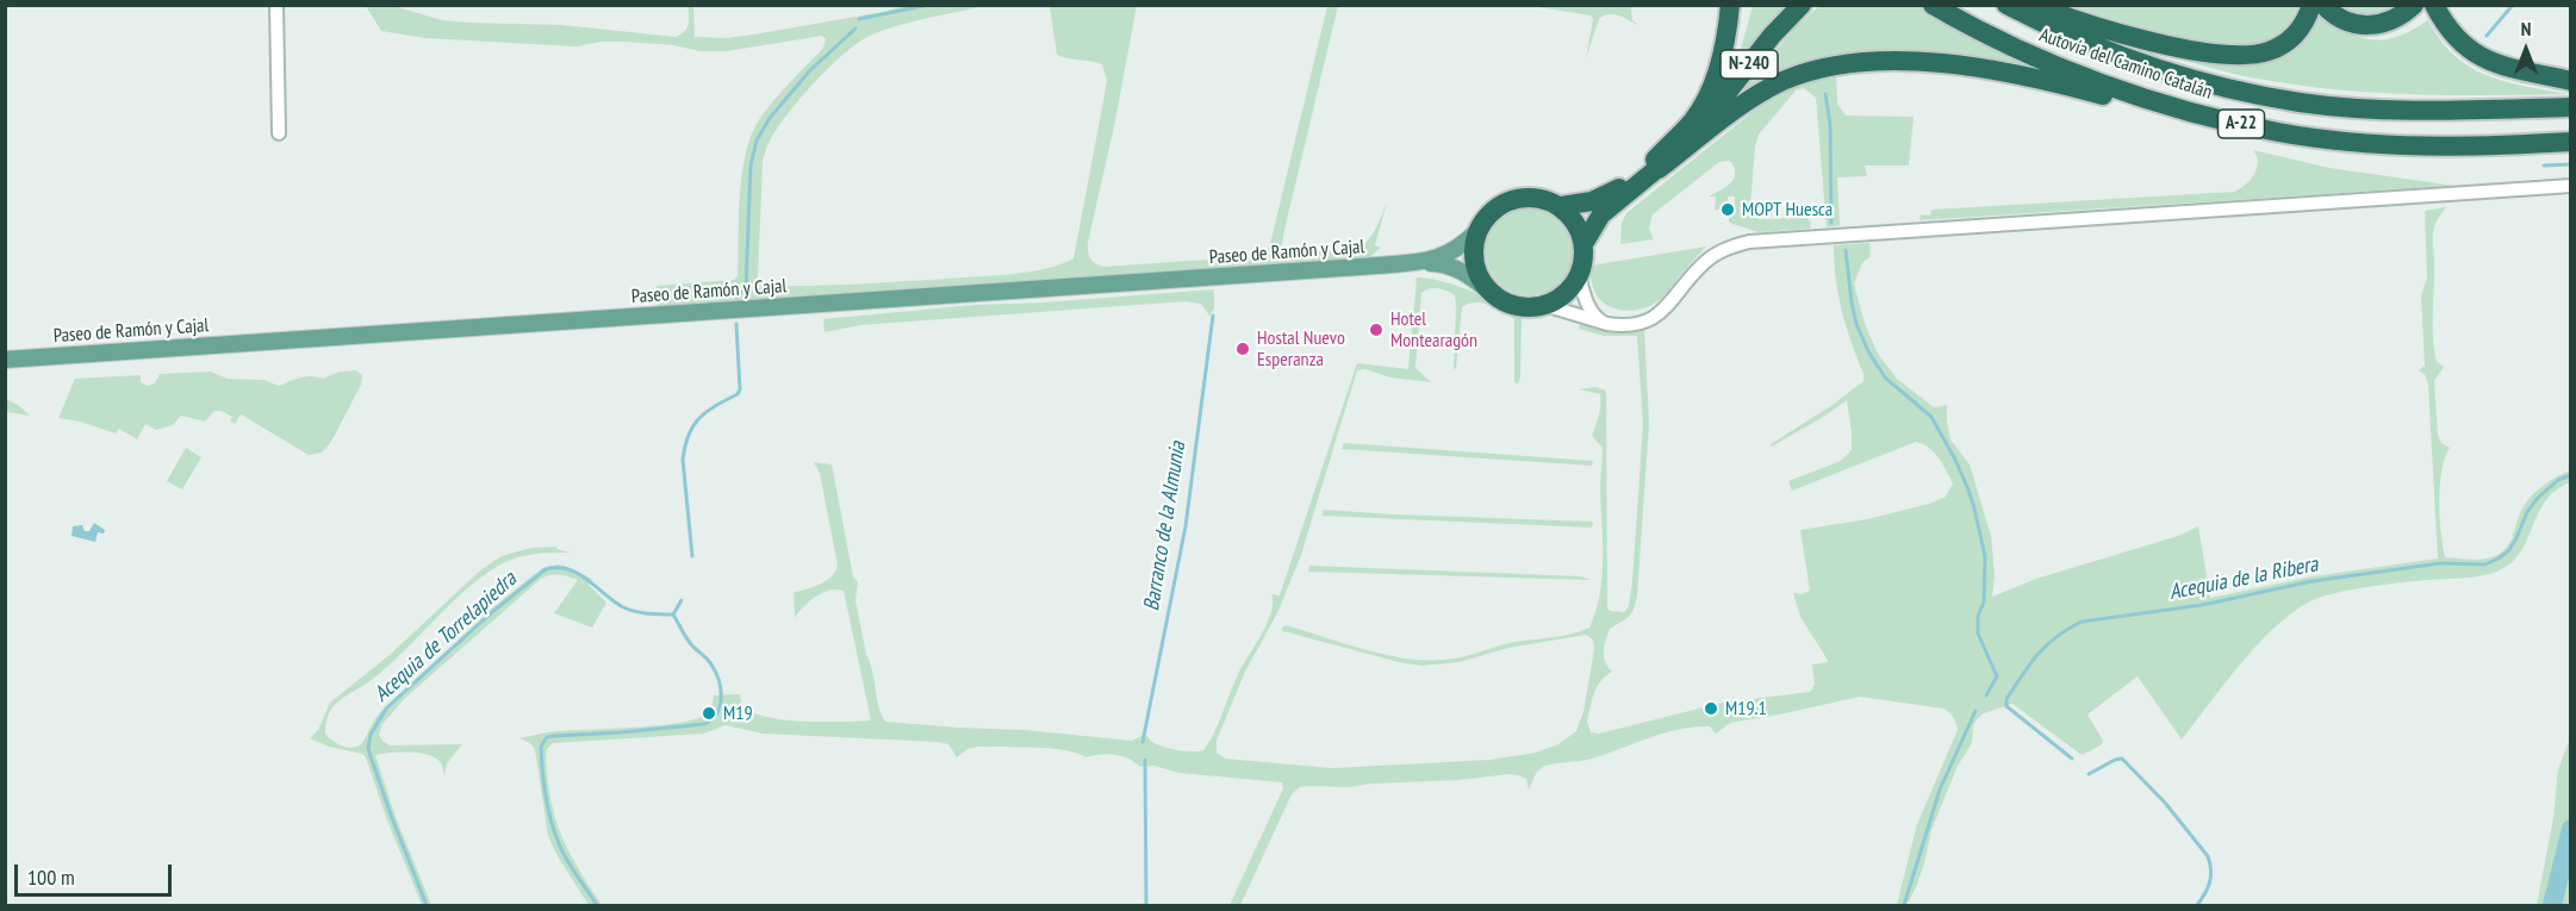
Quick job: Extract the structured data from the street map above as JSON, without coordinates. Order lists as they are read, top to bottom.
{
  "streets": {
    "highway": ["N-240", "Autovía del Camino Catalán", "A-22"],
    "main road": ["Paseo de Ramón y Cajal"]
  },
  "water": ["Barranco de la Almunia", "Acequia de la Ribera", "Acequia de Torrelapiedra"],
  "places": [
    "MOPT Huesca",
    "Hotel Montearagón",
    "Hostal Nuevo Esperanza",
    "M19.1",
    "M19"
  ],
  "scale_bar": "100 m",
  "north": "top"
}
